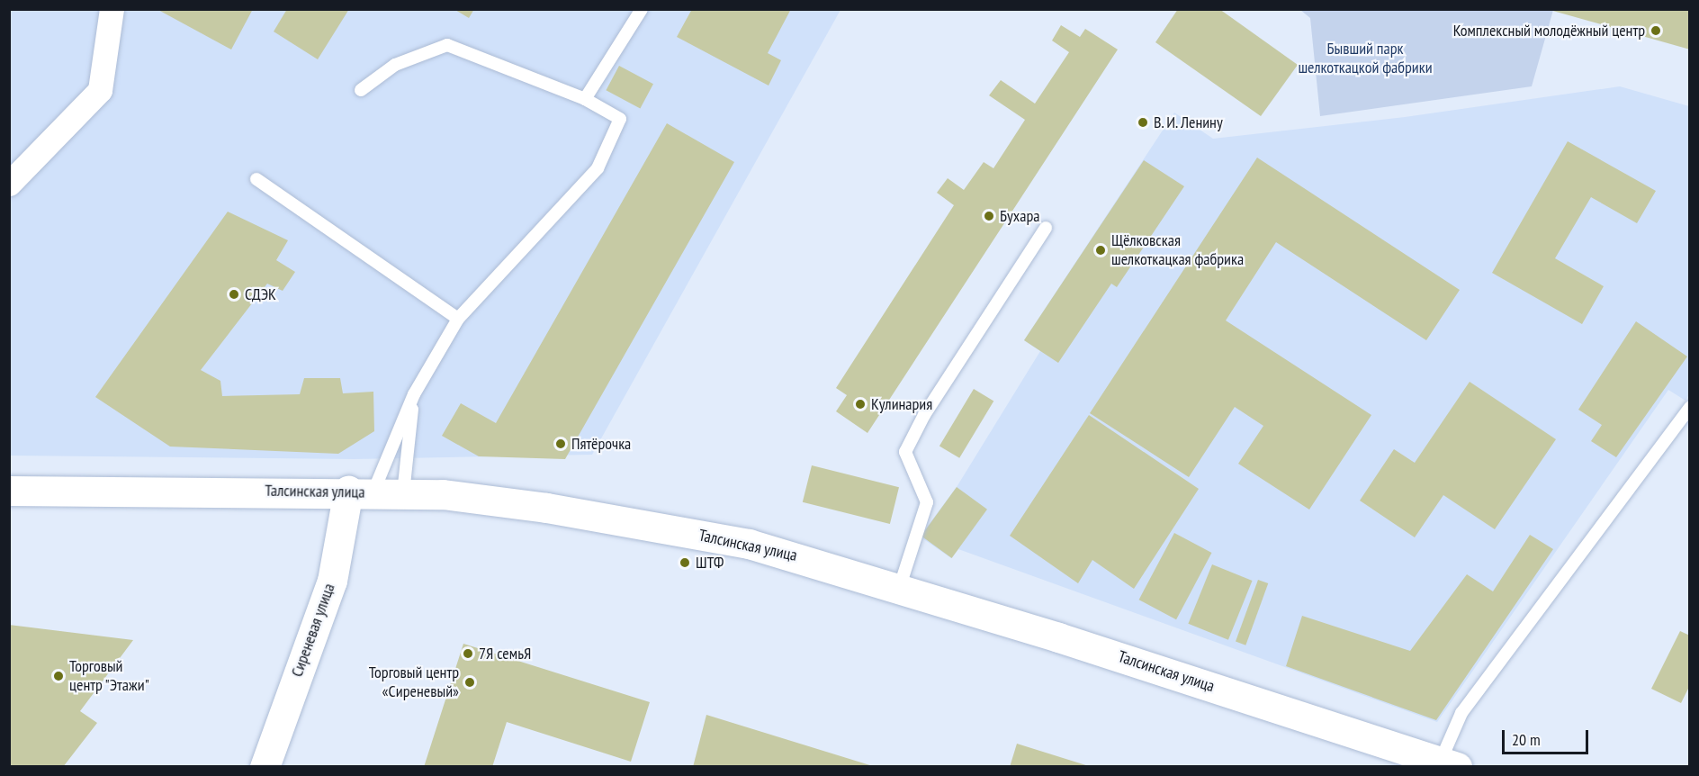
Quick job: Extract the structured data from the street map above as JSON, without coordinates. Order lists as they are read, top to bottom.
{
  "streets": {
    "main road": ["Талсинская улица", "Сиреневая улица"]
  },
  "crossings": [
    ["Талсинская улица", "Сиреневая улица"]
  ],
  "parks": ["Бывший парк шелкоткацкой фабрики"],
  "places": [
    "Комплексный молодёжный центр",
    "В. И. Ленину",
    "Бухара",
    "Щёлковская шелкоткацкая фабрика",
    "СДЭК",
    "Кулинария",
    "Пятёрочка",
    "ШТФ",
    "7Я семьЯ",
    "Торговый центр \"Этажи\"",
    "Торговый центр «Сиреневый»"
  ],
  "scale_bar": "20 m"
}
